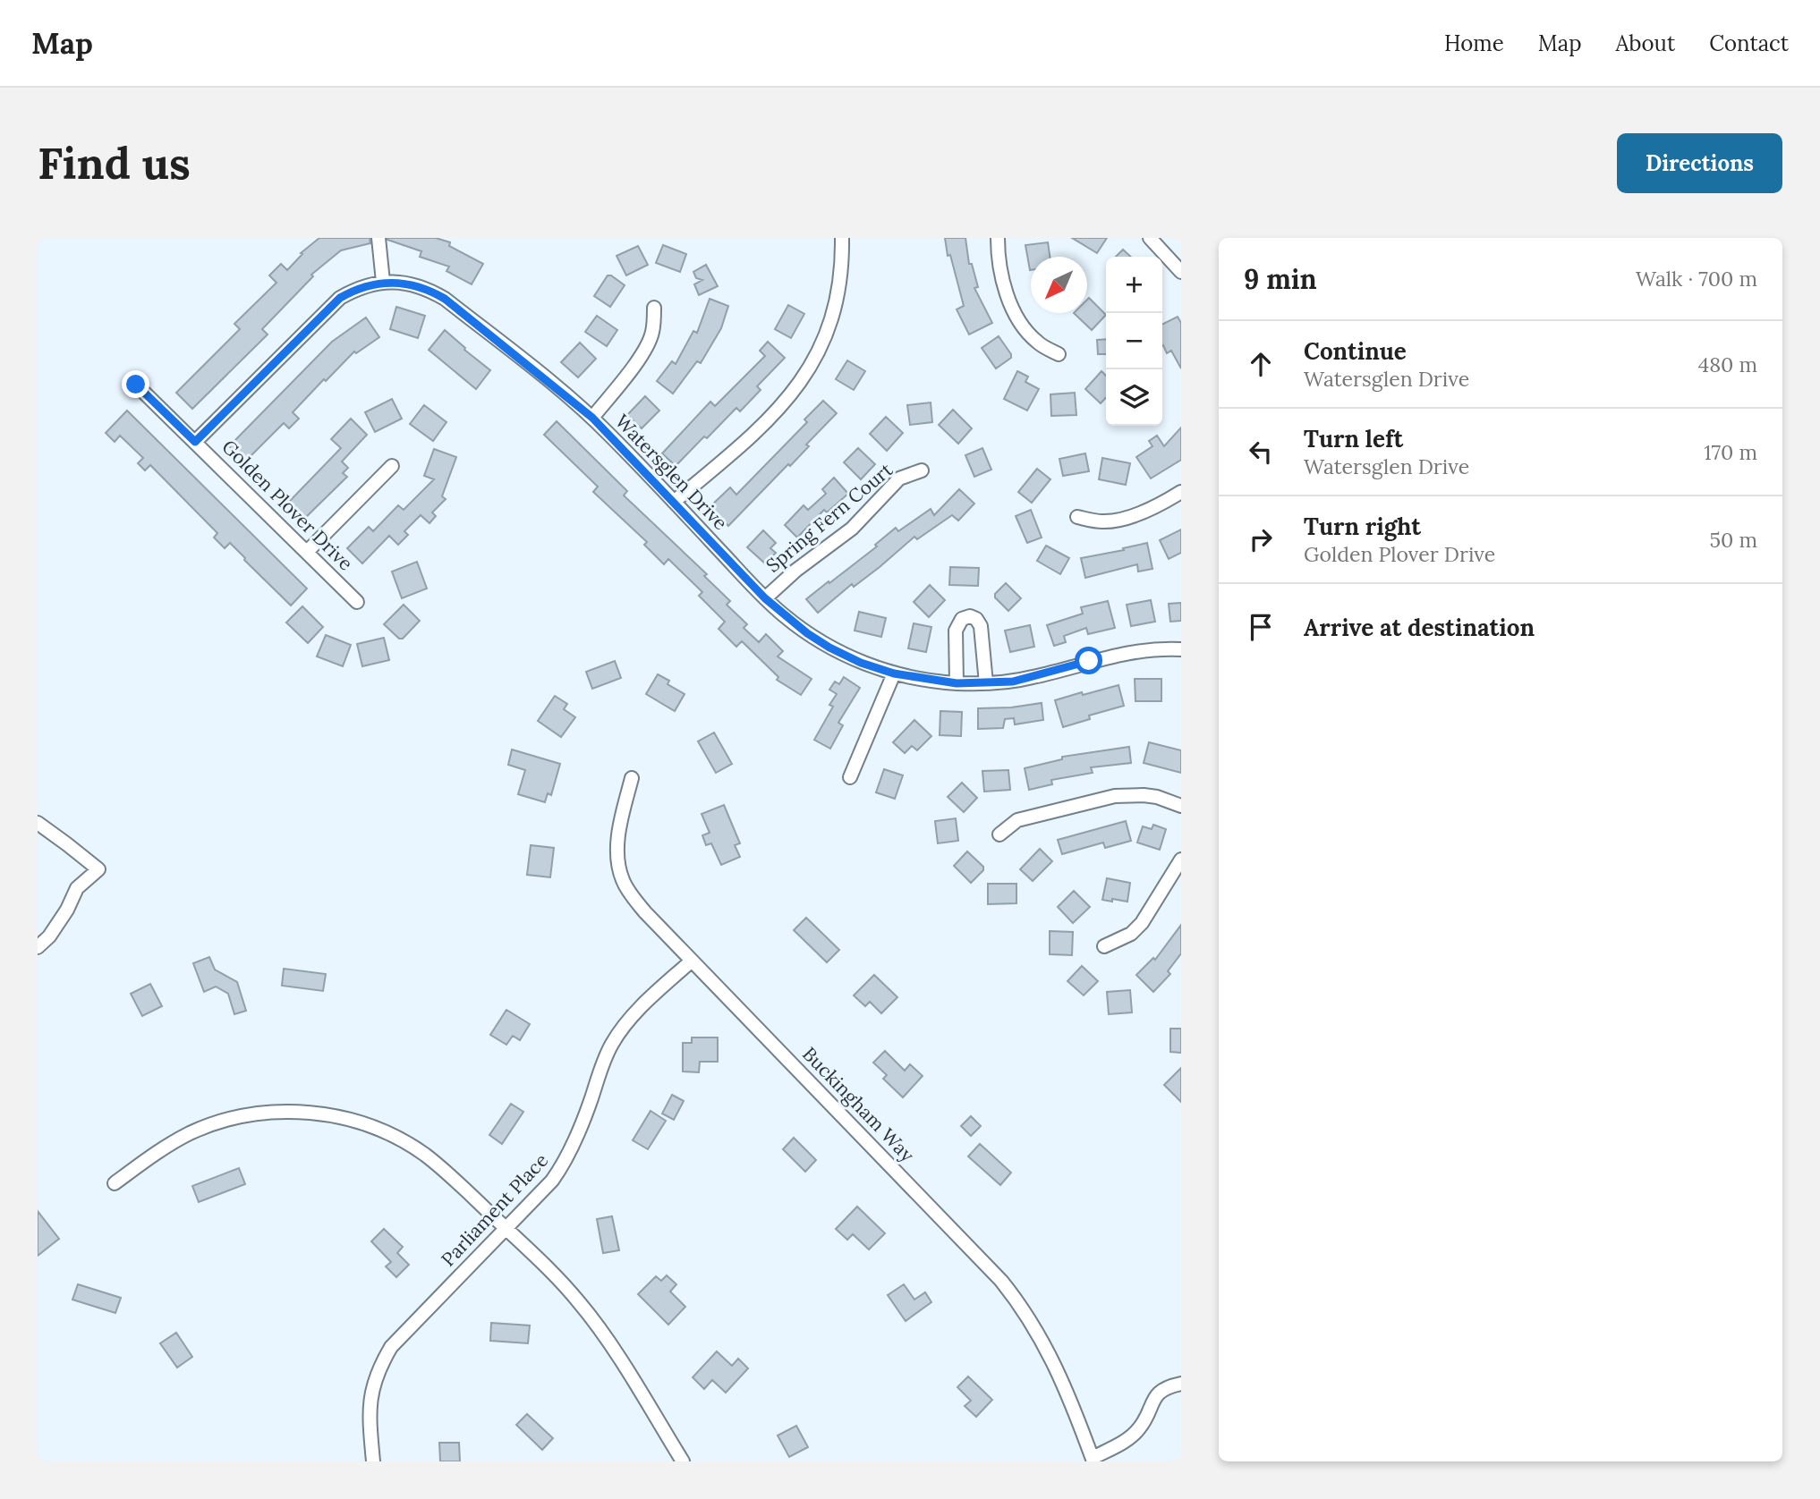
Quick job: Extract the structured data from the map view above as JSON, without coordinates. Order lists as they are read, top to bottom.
{
  "streets": {
    "street": [
      "Watersglen Drive",
      "Golden Plover Drive",
      "Spring Fern Court",
      "Buckingham Way",
      "Parliament Place"
    ]
  },
  "crossings": [
    ["Watersglen Drive", "Golden Plover Drive"],
    ["Watersglen Drive", "Spring Fern Court"],
    ["Buckingham Way", "Parliament Place"]
  ],
  "north": "bottom left",
  "page": {
    "header": "Map",
    "nav": [
      "Home",
      "Map",
      "About",
      "Contact"
    ],
    "buttons": "Directions",
    "title": "Find us",
    "heading": ["9 min", "Walk · 700 m"],
    "map_buttons": ["+", "−"],
    "list": [
      ["Continue", "Watersglen Drive", "480 m"],
      ["Turn left", "Watersglen Drive", "170 m"],
      ["Turn right", "Golden Plover Drive", "50 m"],
      "Arrive at destination"
    ]
  }
}
